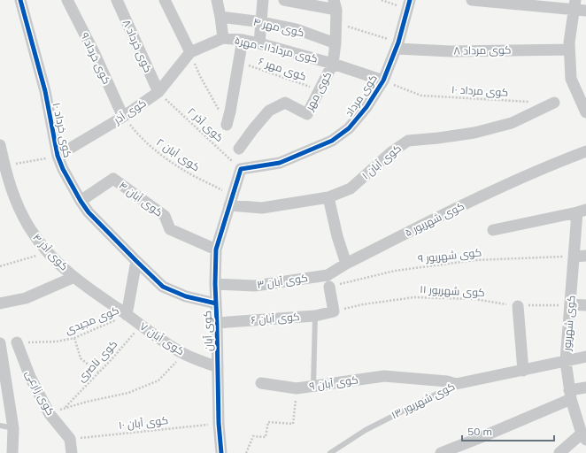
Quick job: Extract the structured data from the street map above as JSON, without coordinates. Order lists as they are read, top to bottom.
{
  "streets": {
    "street": [
      "کوی مهر ۴",
      "کوی خرداد ۸",
      "کوی مرداد۱۱- مهر۵",
      "کوی مرداد ۸",
      "کوی خرداد ۹",
      "کوی مهر",
      "کوی مرداد",
      "کوی آذر",
      "کوی خرداد ۱۰",
      "کوی آبان ۱",
      "کوی آبان ۴",
      "کوی شهریور ۵",
      "کوی آذر ۴",
      "کوی آبان ۳",
      "کوی آبان ۶",
      "کوی شهریور",
      "کوی آبان",
      "کوی آبان ۷",
      "کوی آبان ۹",
      "کوی زارعی",
      "کوی شهریور ۱۳"
    ],
    "path": [
      "کوی مهر ۶",
      "کوی مرداد ۱۰",
      "کوی آذر ۲",
      "کوی آبان ۲",
      "کوی شهریور ۹",
      "کوی شهریور ۱۱",
      "کوی مجیدی",
      "کوی ناصری",
      "کوی آبان ۱۰"
    ]
  },
  "crossings": [
    ["کوی مهر ۴", "کوی مهر"],
    ["کوی خرداد ۸", "کوی آذر"],
    ["کوی خرداد ۸", "کوی آذر ۲"],
    ["کوی مرداد۱۱- مهر۵", "کوی مهر"],
    ["کوی مرداد۱۱- مهر۵", "کوی مرداد ۱۰"],
    ["کوی مرداد۱۱- مهر۵", "کوی مرداد"],
    ["کوی مرداد۱۱- مهر۵", "کوی آذر"],
    ["کوی مرداد ۸", "کوی مرداد"],
    ["کوی خرداد ۹", "کوی آذر"],
    ["کوی خرداد ۹", "کوی آبان ۲"],
    ["کوی مهر ۶", "کوی مهر"],
    ["کوی مرداد ۱۰", "کوی مرداد"],
    ["کوی مرداد", "کوی آذر ۲"],
    ["کوی مرداد", "کوی آبان"],
    ["کوی آذر", "کوی آذر ۲"],
    ["کوی آذر", "کوی خرداد ۱۰"],
    ["کوی آذر", "کوی آبان ۲"],
    ["کوی آذر ۲", "کوی آبان"],
    ["کوی خرداد ۱۰", "کوی آبان ۴"],
    ["کوی خرداد ۱۰", "کوی آبان"],
    ["کوی آبان ۲", "کوی آبان ۱"],
    ["کوی آبان ۲", "کوی آبان"],
    ["کوی آبان ۱", "کوی آبان"],
    ["کوی آبان ۴", "کوی آبان"],
    ["کوی شهریور ۵", "کوی آبان ۳"],
    ["کوی آذر ۴", "کوی مجیدی"],
    ["کوی آذر ۴", "کوی آبان ۷"],
    ["کوی شهریور ۹", "کوی شهریور"],
    ["کوی آبان ۳", "کوی آبان"],
    ["کوی شهریور ۱۱", "کوی آبان ۶"],
    ["کوی شهریور ۱۱", "کوی شهریور"],
    ["کوی آبان ۶", "کوی آبان"],
    ["کوی مجیدی", "کوی آبان ۷"],
    ["کوی مجیدی", "کوی زارعی"],
    ["کوی شهریور", "کوی شهریور ۱۳"],
    ["کوی آبان", "کوی آبان ۷"],
    ["کوی آبان", "کوی آبان ۱۰"],
    ["کوی آبان ۷", "کوی ناصری"],
    ["کوی آبان ۹", "کوی شهریور ۱۳"],
    ["کوی زارعی", "کوی آبان ۱۰"]
  ],
  "scale_bar": "50 m"
}
